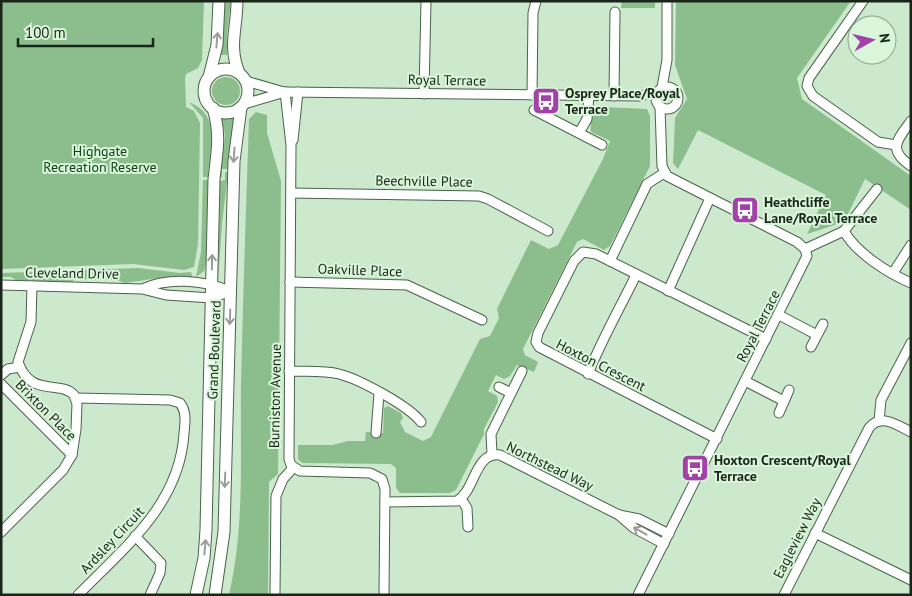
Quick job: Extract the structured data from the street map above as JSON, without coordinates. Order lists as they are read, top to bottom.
{
  "streets": {
    "street": [
      "Royal Terrace",
      "Beechville Place",
      "Oakville Place",
      "Cleveland Drive",
      "Grand Boulevard",
      "Hoxton Crescent",
      "Burniston Avenue",
      "Brixton Place",
      "Northstead Way",
      "Eagleview Way",
      "Ardsley Circuit"
    ]
  },
  "crossings": [
    ["Royal Terrace", "Grand Boulevard"],
    ["Royal Terrace", "Hoxton Crescent"],
    ["Royal Terrace", "Burniston Avenue"],
    ["Royal Terrace", "Northstead Way"],
    ["Beechville Place", "Burniston Avenue"],
    ["Oakville Place", "Burniston Avenue"],
    ["Cleveland Drive", "Grand Boulevard"]
  ],
  "parks": ["Highgate Recreation Reserve"],
  "places": {
    "bus stop": ["Osprey Place/Royal Terrace", "Heathcliffe Lane/Royal Terrace", "Hoxton Crescent/Royal Terrace"]
  },
  "scale_bar": "100 m",
  "north": "right"
}
